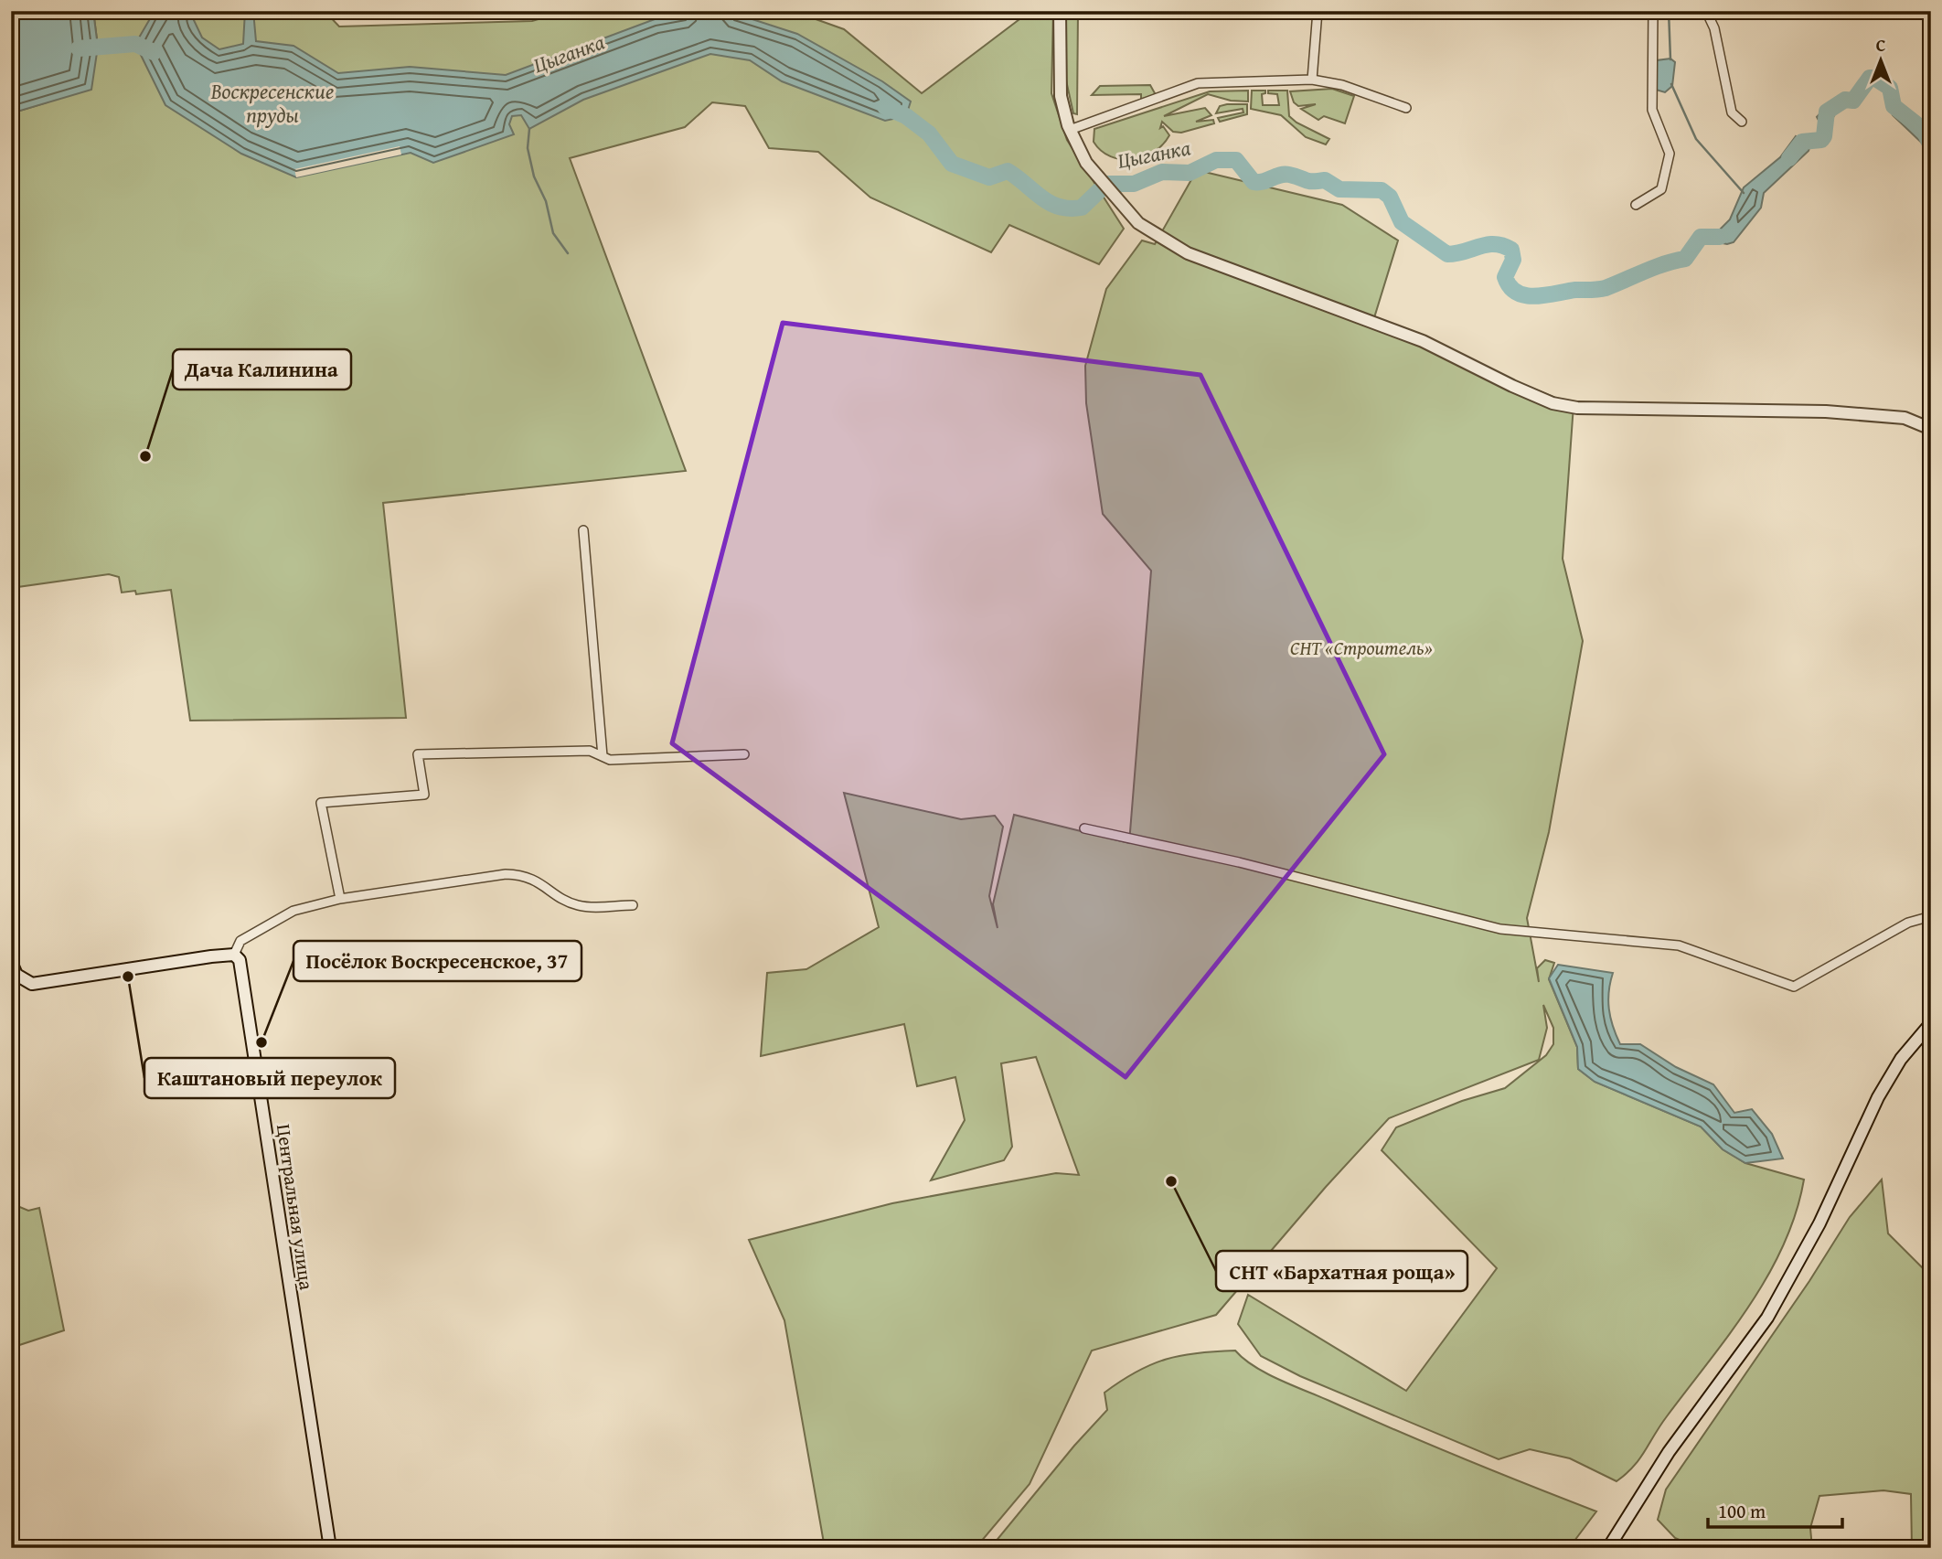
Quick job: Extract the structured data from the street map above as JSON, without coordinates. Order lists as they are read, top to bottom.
{
  "streets": {
    "main road": ["Центральная улица"]
  },
  "water": ["Цыганка", "Воскресенские пруды"],
  "parks": ["СНТ «Строитель»"],
  "places": [
    "Дача Калинина",
    "Каштановый переулок",
    "Посёлок Воскресенское, 37",
    "СНТ «Бархатная роща»"
  ],
  "scale_bar": "100 m",
  "north": "top"
}
